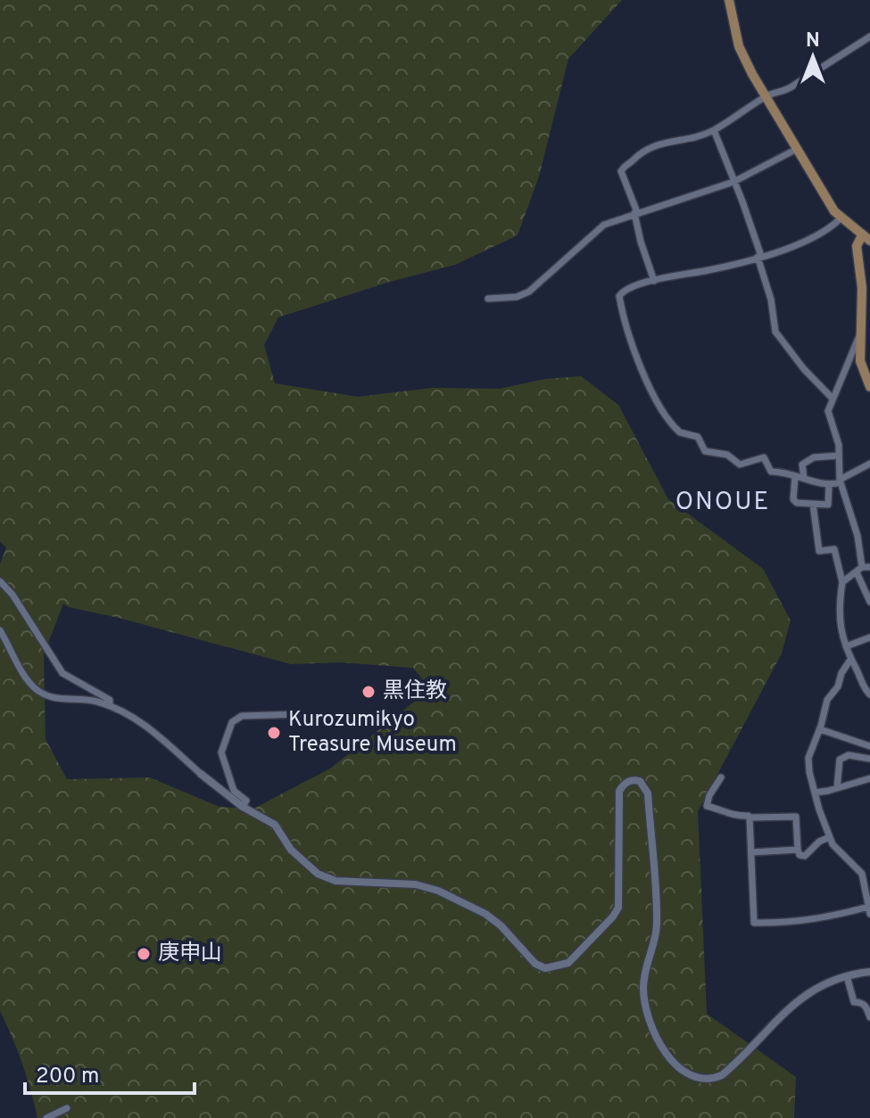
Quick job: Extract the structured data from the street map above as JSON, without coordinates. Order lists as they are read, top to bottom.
{
  "districts": ["ONOUE"],
  "places": ["黒住教", "Kurozumikyo Treasure Museum", "庚申山"],
  "scale_bar": "200 m",
  "north": "top"
}
